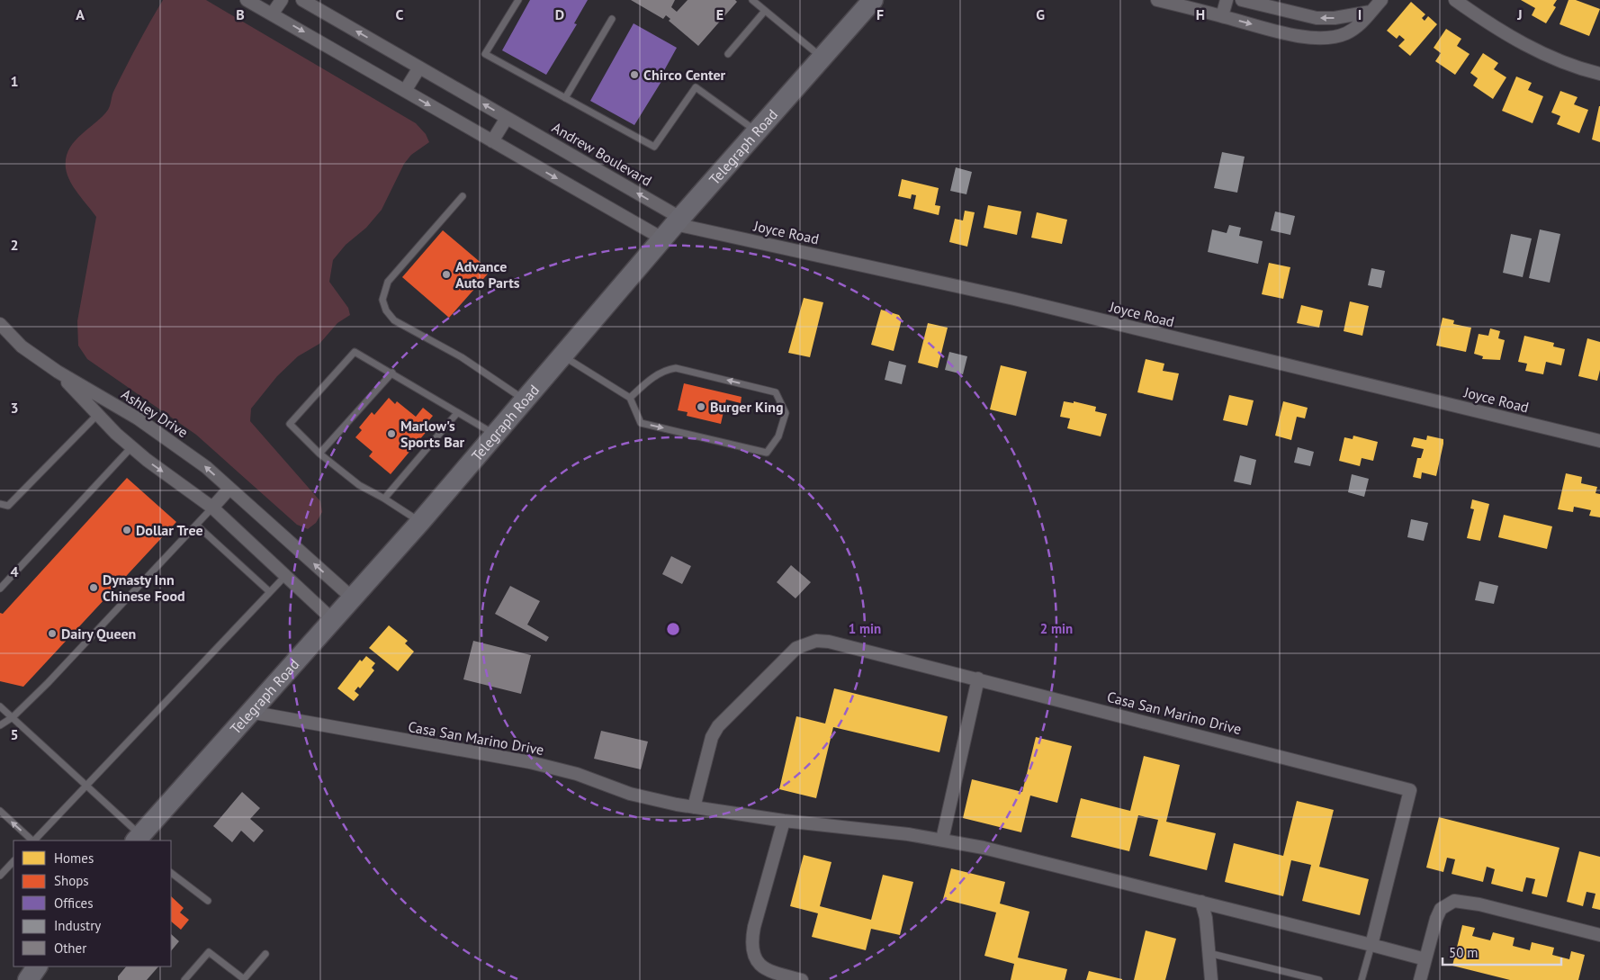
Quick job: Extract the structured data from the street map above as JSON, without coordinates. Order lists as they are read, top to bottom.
{
  "streets": {
    "main road": ["Telegraph Road"],
    "street": [
      "Andrew Boulevard",
      "Joyce Road",
      "Ashley Drive",
      "Casa San Marino Drive"
    ]
  },
  "crossings": [
    ["Telegraph Road", "Andrew Boulevard"],
    ["Telegraph Road", "Joyce Road"],
    ["Telegraph Road", "Ashley Drive"],
    ["Telegraph Road", "Casa San Marino Drive"],
    ["Andrew Boulevard", "Joyce Road"]
  ],
  "places": [
    "Chirco Center",
    "Advance Auto Parts",
    "Burger King",
    "Marlow's Sports Bar",
    "Dollar Tree",
    "Dynasty Inn Chinese Food",
    "Dairy Queen"
  ],
  "legend": [
    "Homes",
    "Shops",
    "Offices",
    "Industry",
    "Other"
  ],
  "scale_bar": "50 m",
  "grid": {
    "columns": [
      "A",
      "B",
      "C",
      "D",
      "E",
      "F",
      "G",
      "H",
      "I",
      "J"
    ],
    "rows": [
      "1",
      "2",
      "3",
      "4",
      "5"
    ]
  },
  "rings": ["1 min", "2 min"]
}
